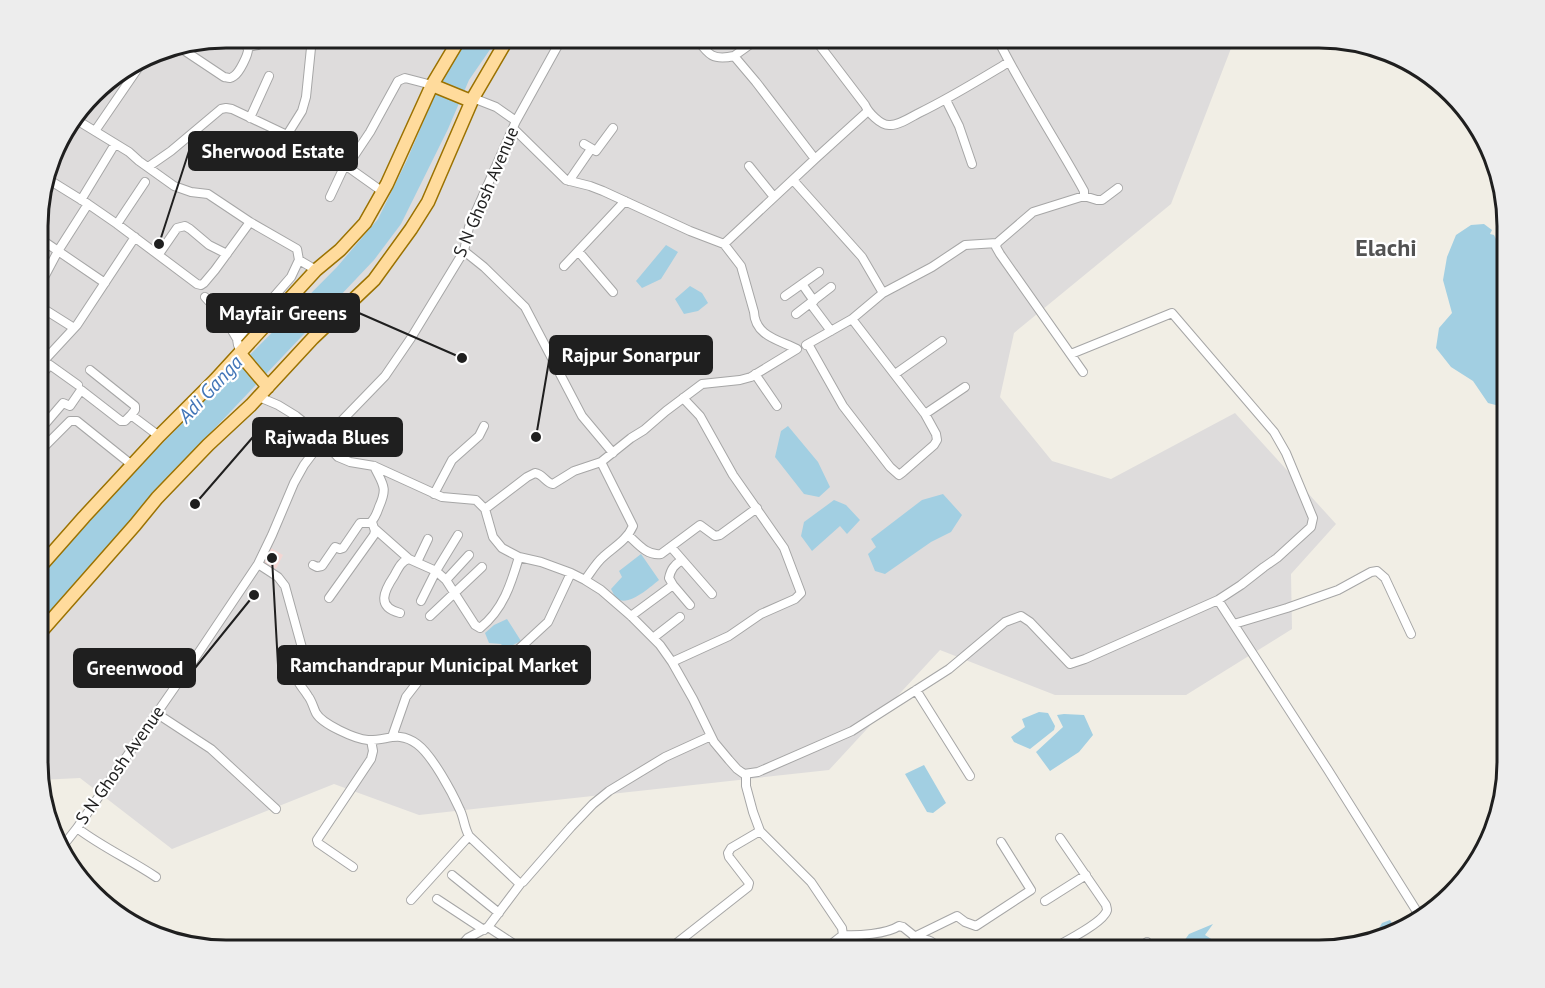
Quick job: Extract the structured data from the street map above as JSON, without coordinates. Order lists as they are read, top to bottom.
{
  "streets": {
    "street": ["S N Ghosh Avenue"]
  },
  "districts": ["Elachi"],
  "water": ["Adi Ganga"],
  "places": [
    "Sherwood Estate",
    "Mayfair Greens",
    "Rajpur Sonarpur",
    "Rajwada Blues",
    "Ramchandrapur Municipal Market",
    "Greenwood"
  ]
}
